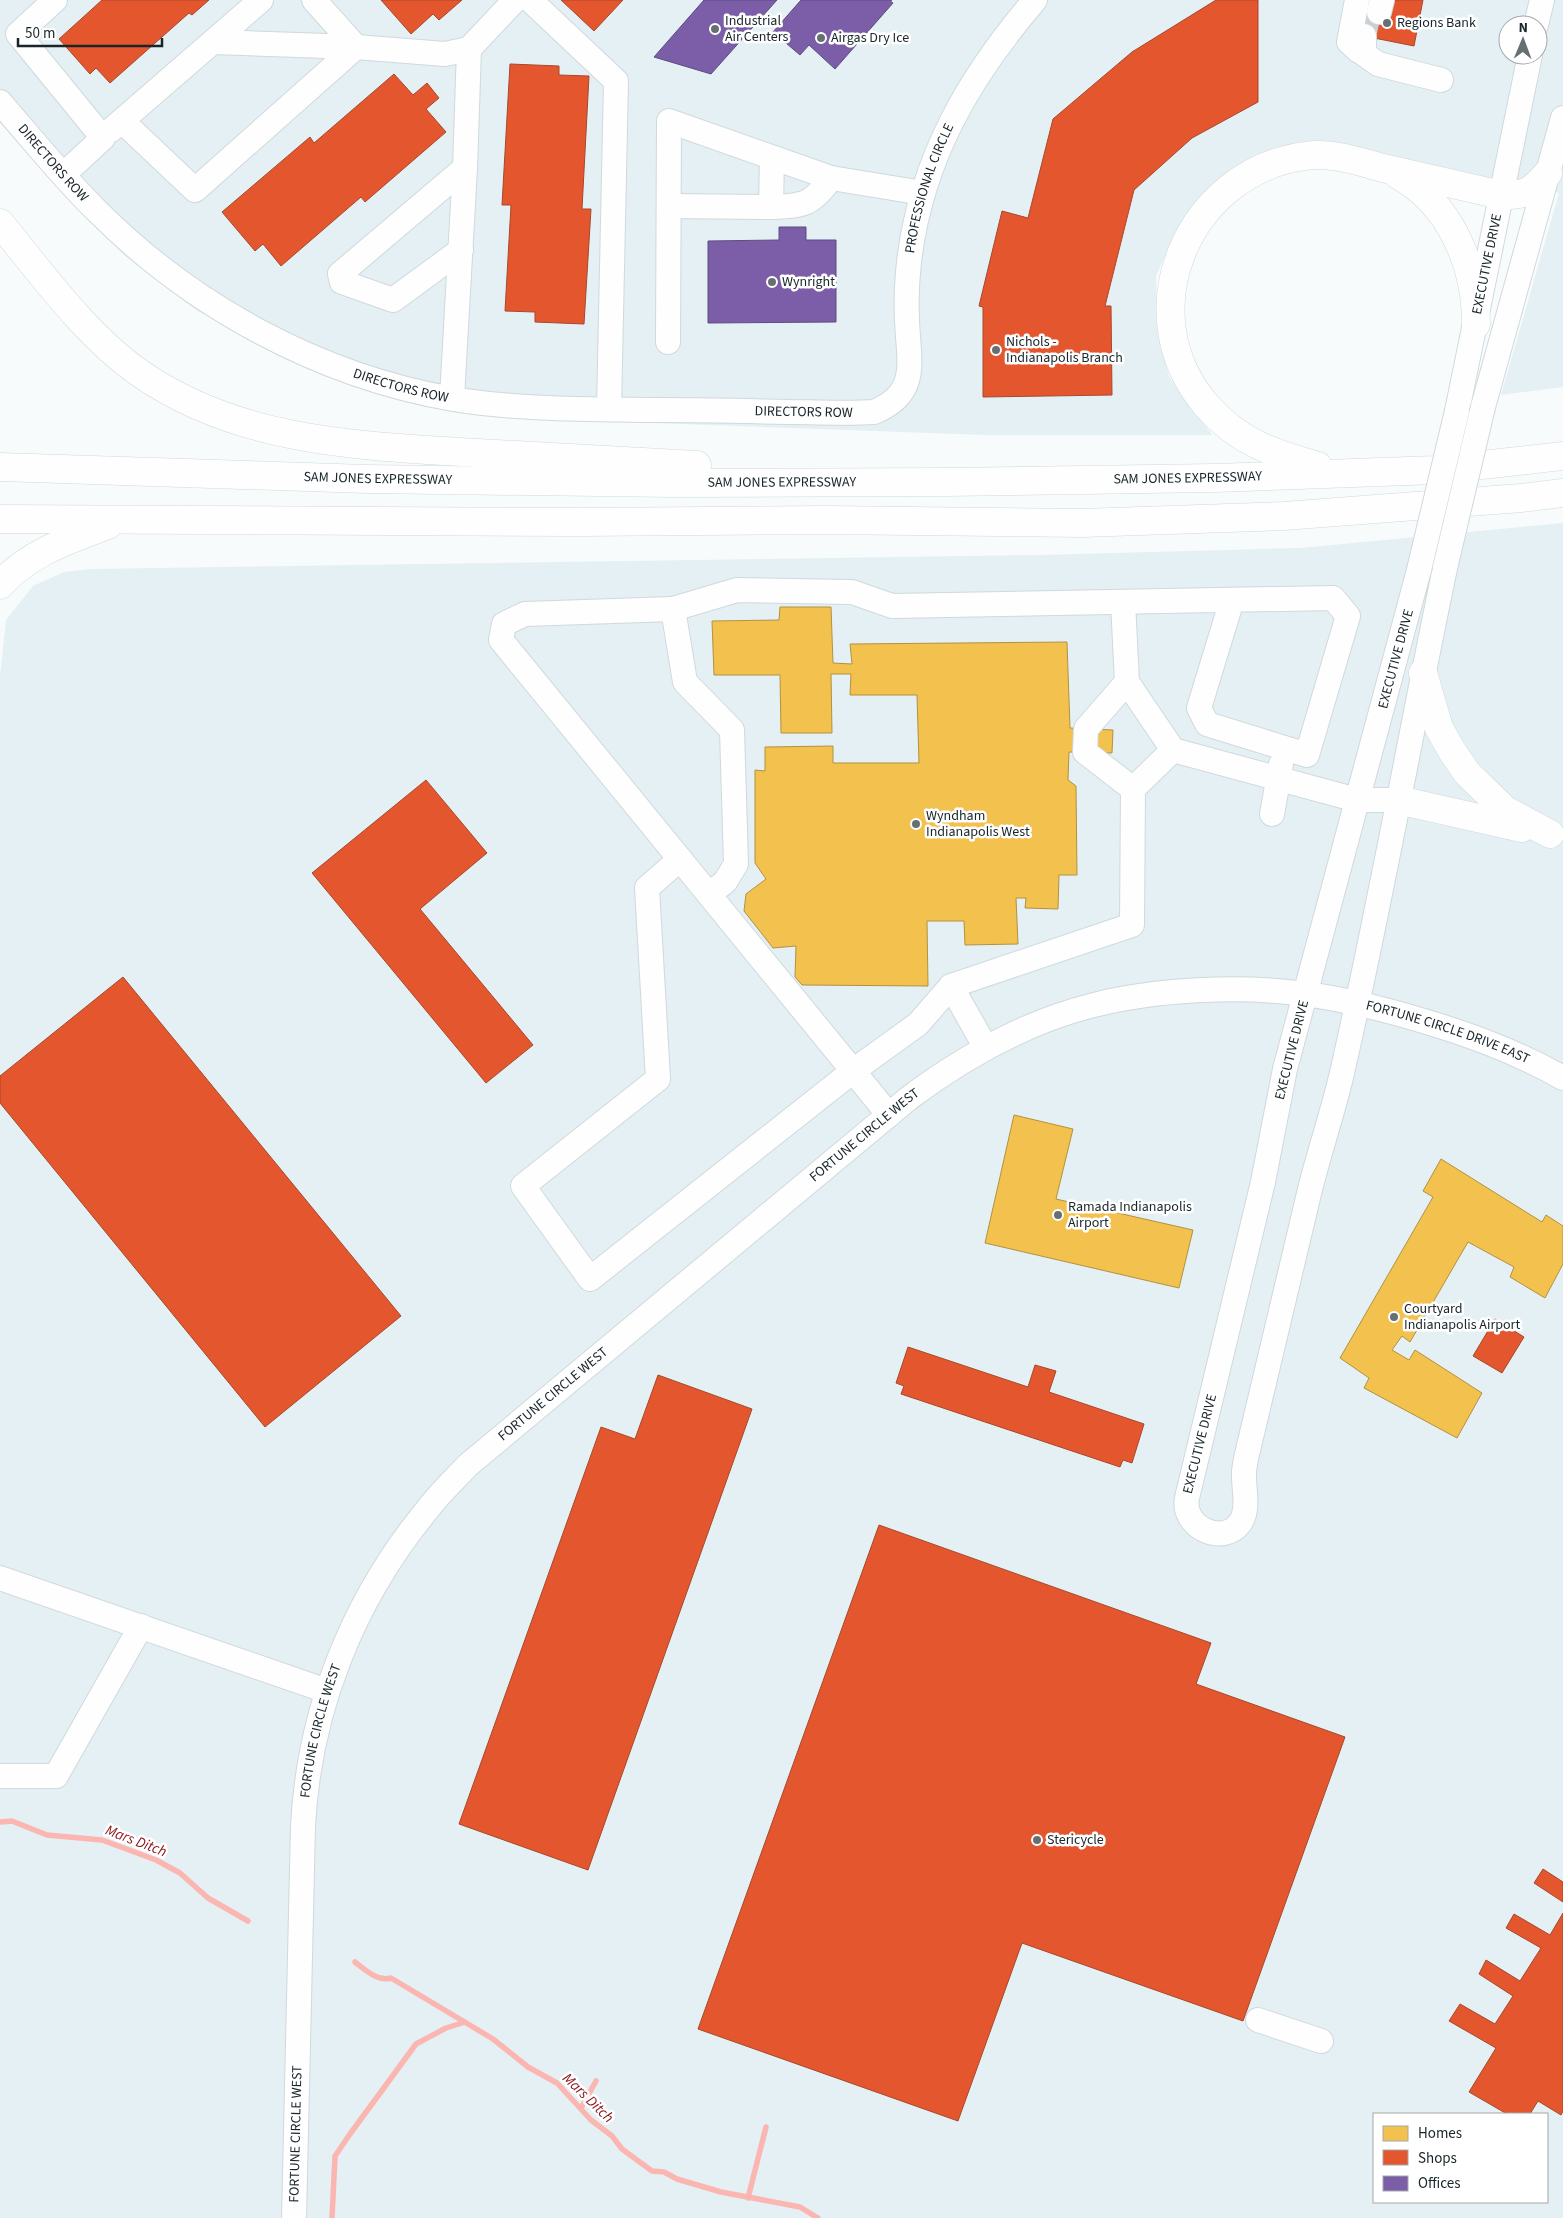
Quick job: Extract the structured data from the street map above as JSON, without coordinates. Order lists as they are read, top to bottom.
{
  "streets": {
    "highway": ["SAM JONES EXPRESSWAY"],
    "street": [
      "DIRECTORS ROW",
      "PROFESSIONAL CIRCLE",
      "EXECUTIVE DRIVE",
      "FORTUNE CIRCLE DRIVE EAST",
      "FORTUNE CIRCLE WEST"
    ]
  },
  "crossings": [
    ["DIRECTORS ROW", "PROFESSIONAL CIRCLE"],
    ["EXECUTIVE DRIVE", "FORTUNE CIRCLE DRIVE EAST"],
    ["EXECUTIVE DRIVE", "FORTUNE CIRCLE WEST"],
    ["FORTUNE CIRCLE DRIVE EAST", "FORTUNE CIRCLE WEST"]
  ],
  "water": ["Mars Ditch"],
  "places": [
    "Regions Bank",
    "Industrial Air Centers",
    "Airgas Dry Ice",
    "Wynright",
    "Nichols - Indianapolis Branch",
    "Wyndham Indianapolis West",
    "Ramada Indianapolis Airport",
    "Courtyard Indianapolis Airport",
    "Stericycle"
  ],
  "legend": ["Homes", "Shops", "Offices"],
  "scale_bar": "50 m",
  "north": "top"
}
